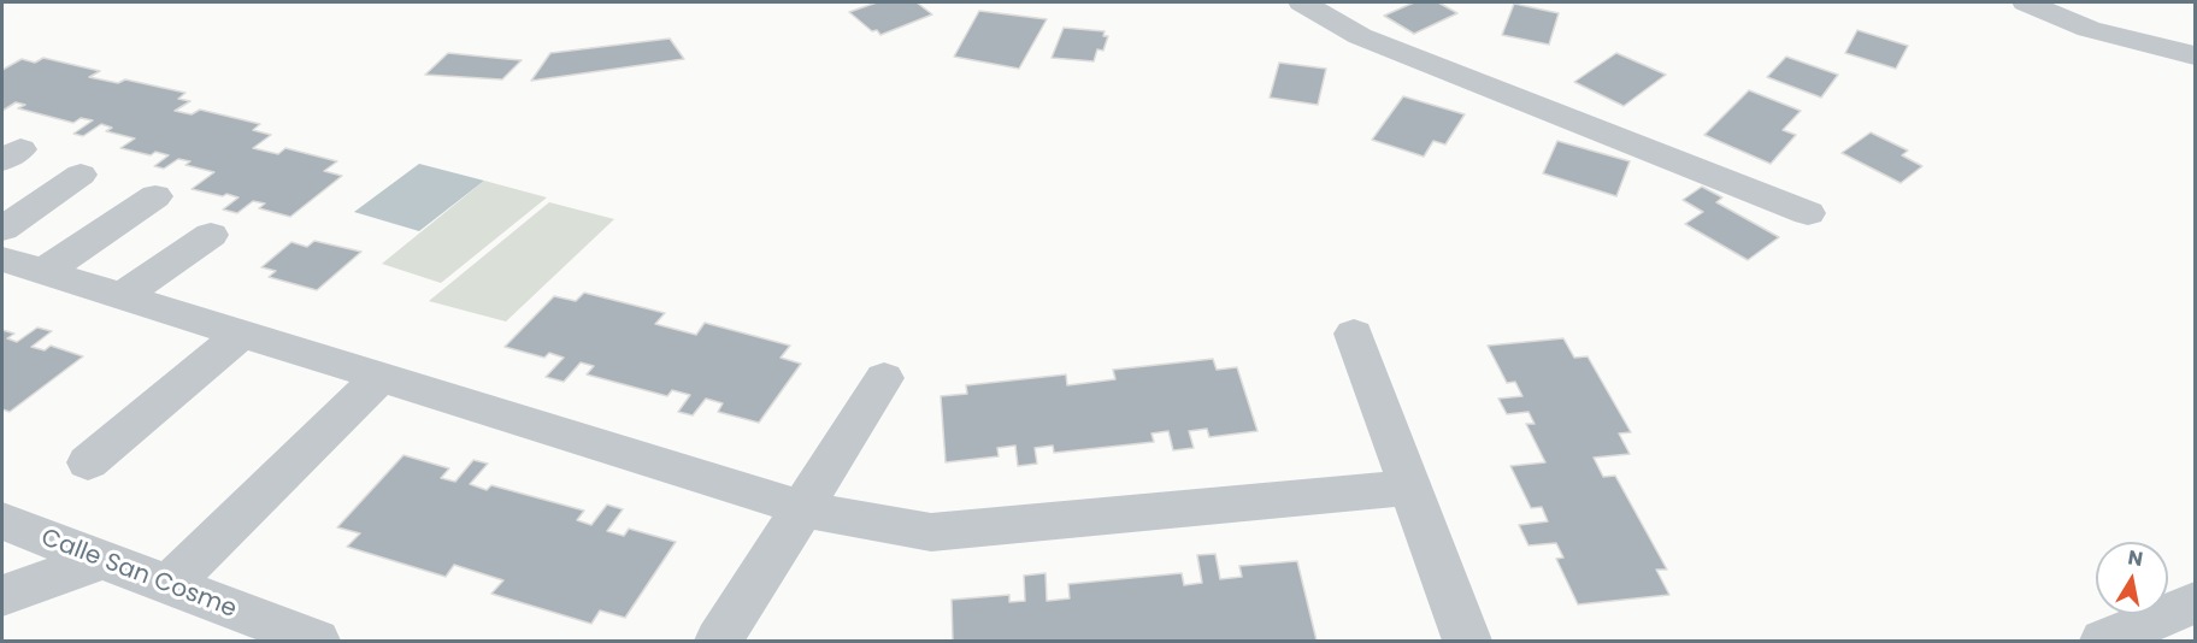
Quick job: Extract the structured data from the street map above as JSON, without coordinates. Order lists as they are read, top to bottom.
{
  "streets": {
    "street": ["Calle San Cosme"]
  },
  "north": "top"
}
